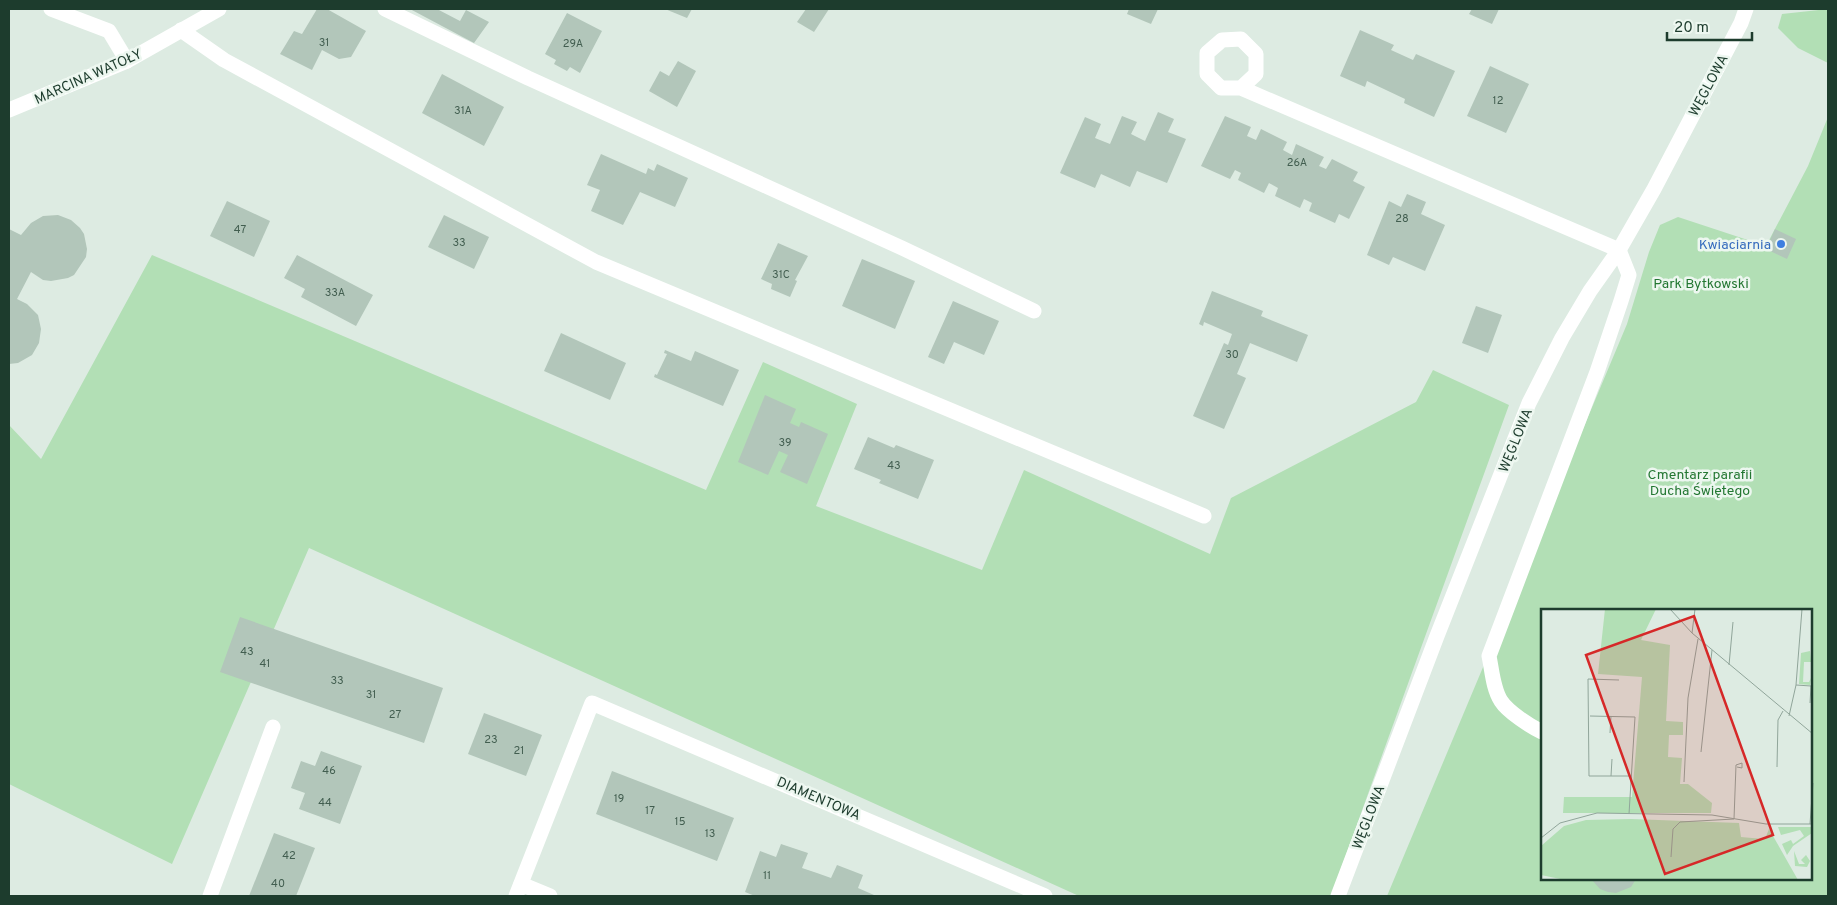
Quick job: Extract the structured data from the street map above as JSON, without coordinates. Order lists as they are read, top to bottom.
{
  "streets": {
    "street": ["MARCINA WATOŁY", "WĘGLOWA", "DIAMENTOWA"]
  },
  "parks": ["Park Bytkowski", "Cmentarz parafii Ducha Świętego"],
  "places": ["Kwiaciarnia"],
  "house_numbers": [
    "31",
    "29A",
    "12",
    "31A",
    "26A",
    "28",
    "47",
    "33",
    "31C",
    "33A",
    "30",
    "39",
    "43",
    "43",
    "41",
    "33",
    "31",
    "27",
    "23",
    "21",
    "46",
    "19",
    "44",
    "17",
    "15",
    "13",
    "42",
    "11",
    "40"
  ],
  "scale_bar": "20 m"
}
